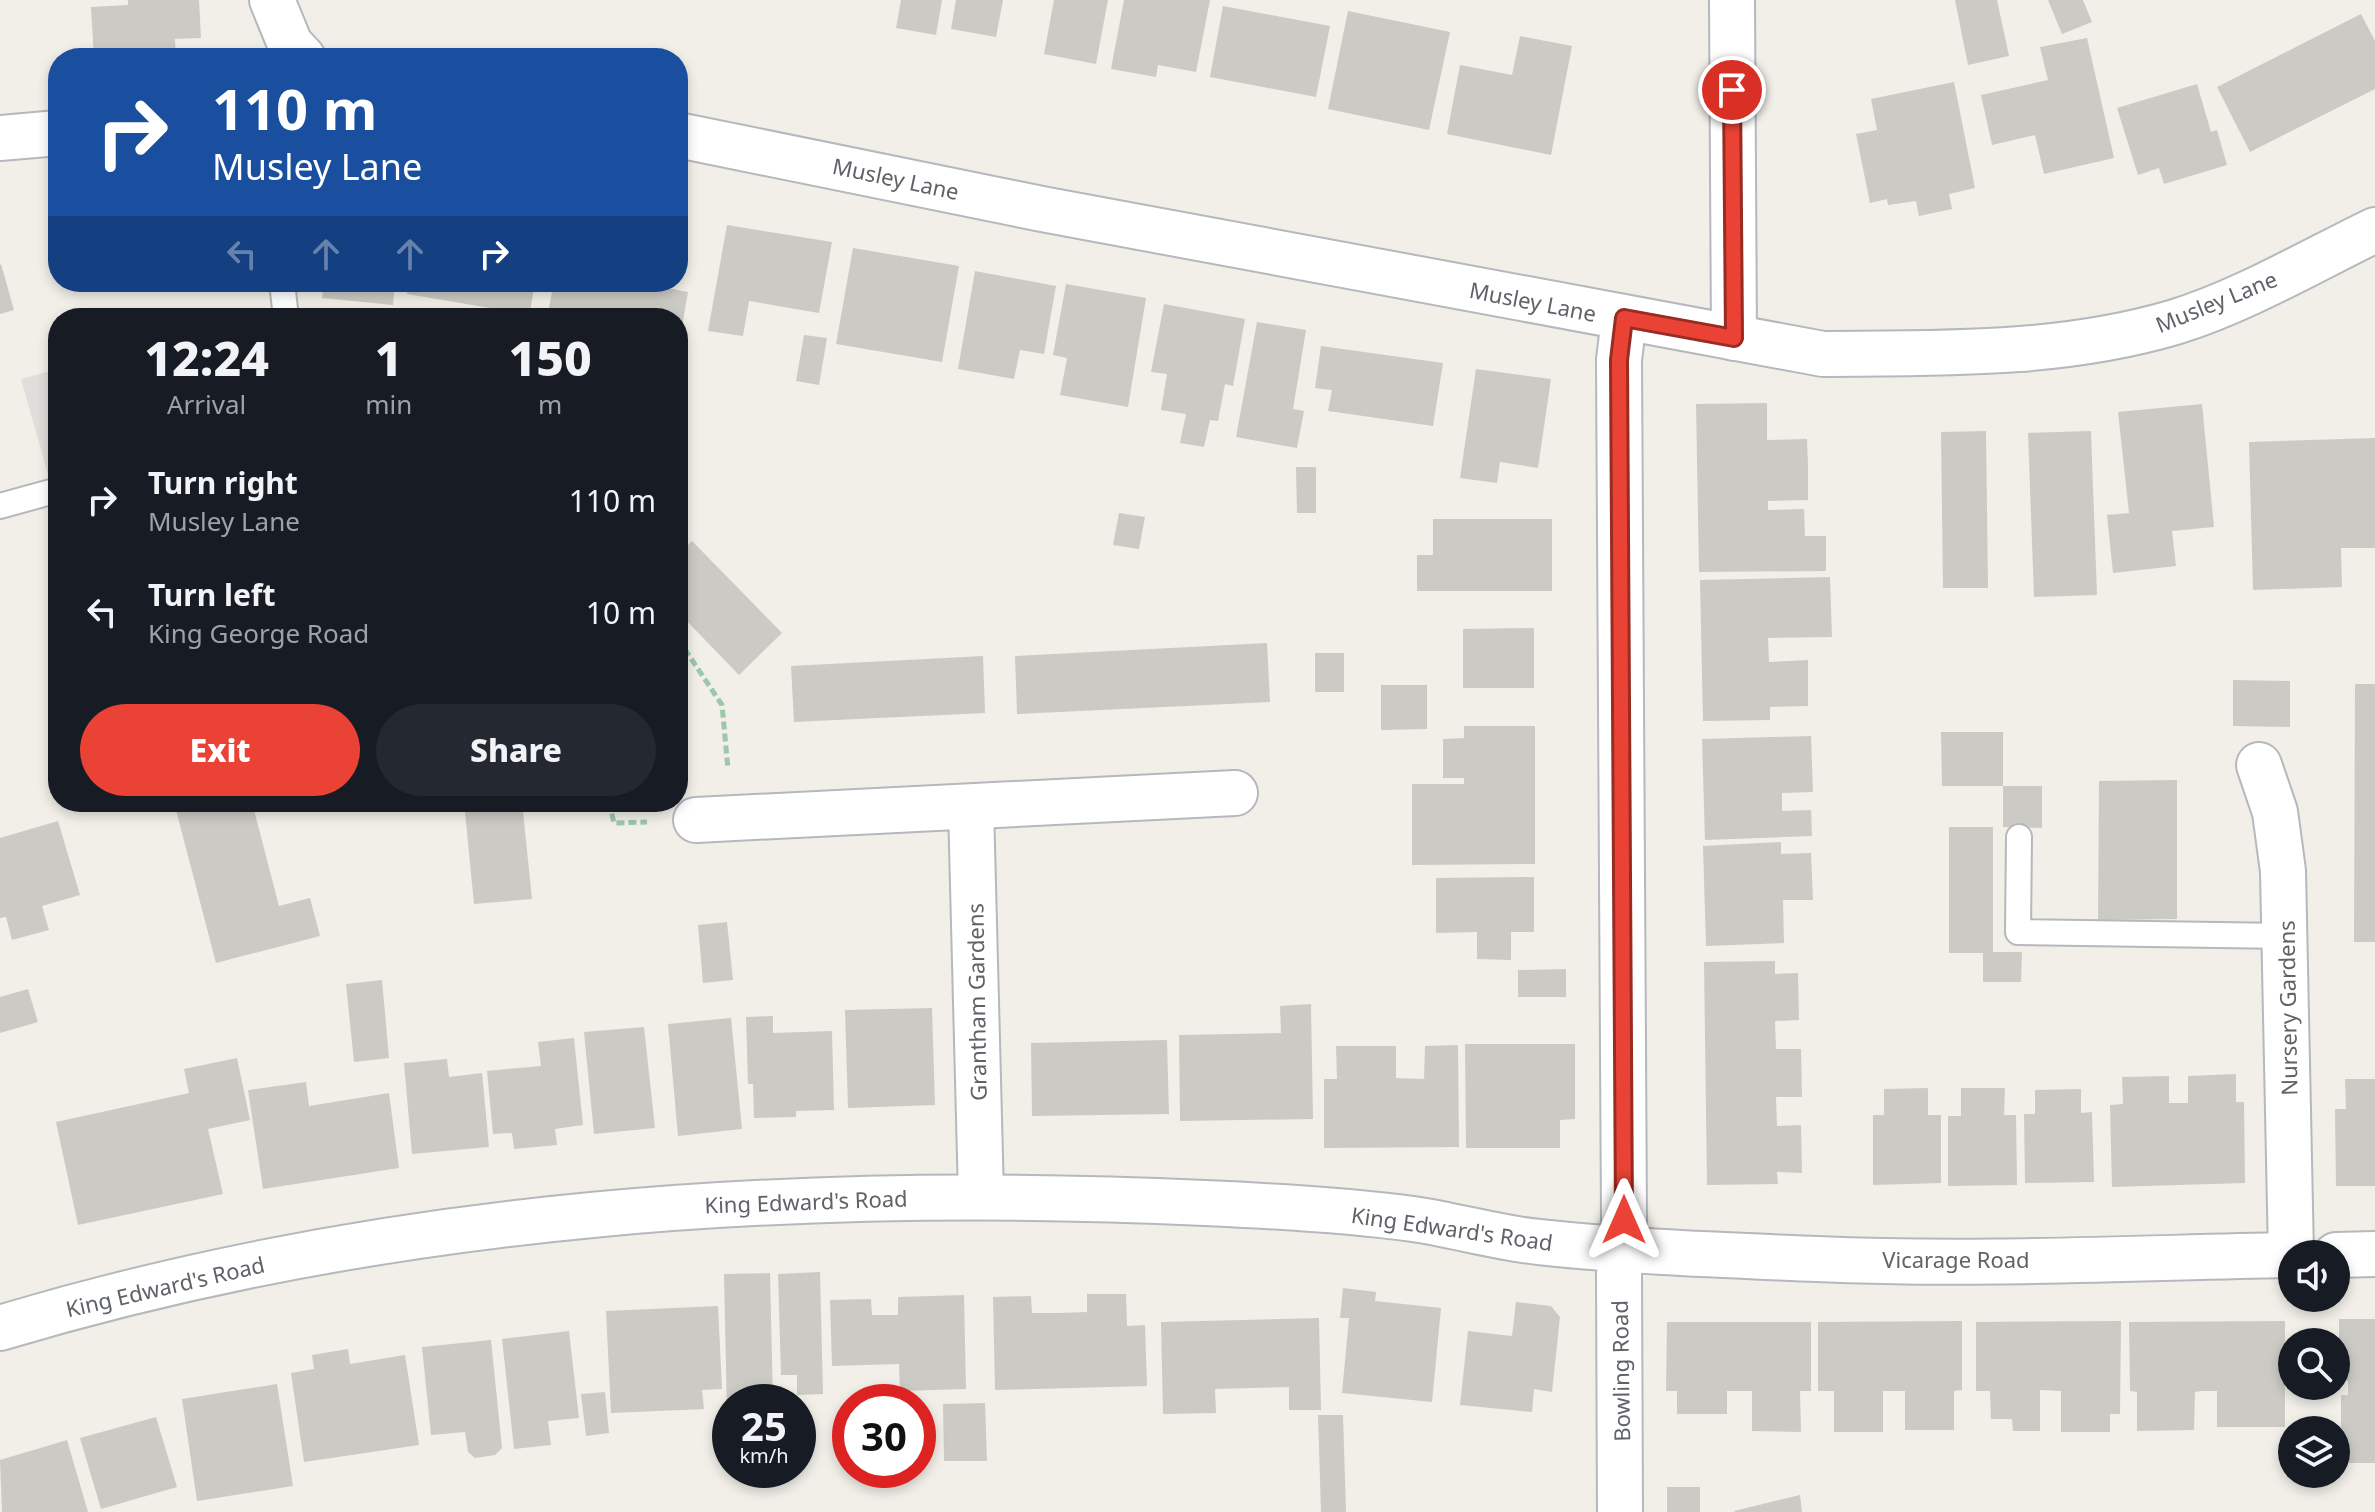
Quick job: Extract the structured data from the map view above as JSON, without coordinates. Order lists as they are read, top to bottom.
{
  "streets": {
    "street": [
      "Musley Lane",
      "Grantham Gardens",
      "Nursery Gardens",
      "King Edward's Road",
      "Vicarage Road",
      "Bowling Road"
    ]
  },
  "crossings": [
    ["Musley Lane", "Bowling Road"],
    ["Grantham Gardens", "King Edward's Road"],
    ["King Edward's Road", "Vicarage Road"],
    ["King Edward's Road", "Bowling Road"],
    ["Vicarage Road", "Bowling Road"]
  ],
  "page": {
    "turn": ["110 m", "Musley Lane"],
    "eta": [
      "12:24",
      "Arrival",
      "1",
      "min",
      "150",
      "m"
    ],
    "list": [
      {
        "name": "Turn right",
        "note": "Musley Lane",
        "value": "110 m"
      },
      {
        "name": "Turn left",
        "note": "King George Road",
        "value": "10 m"
      }
    ],
    "buttons": ["Exit", "Share"],
    "speed": "25 km/h",
    "limit": "30"
  }
}
